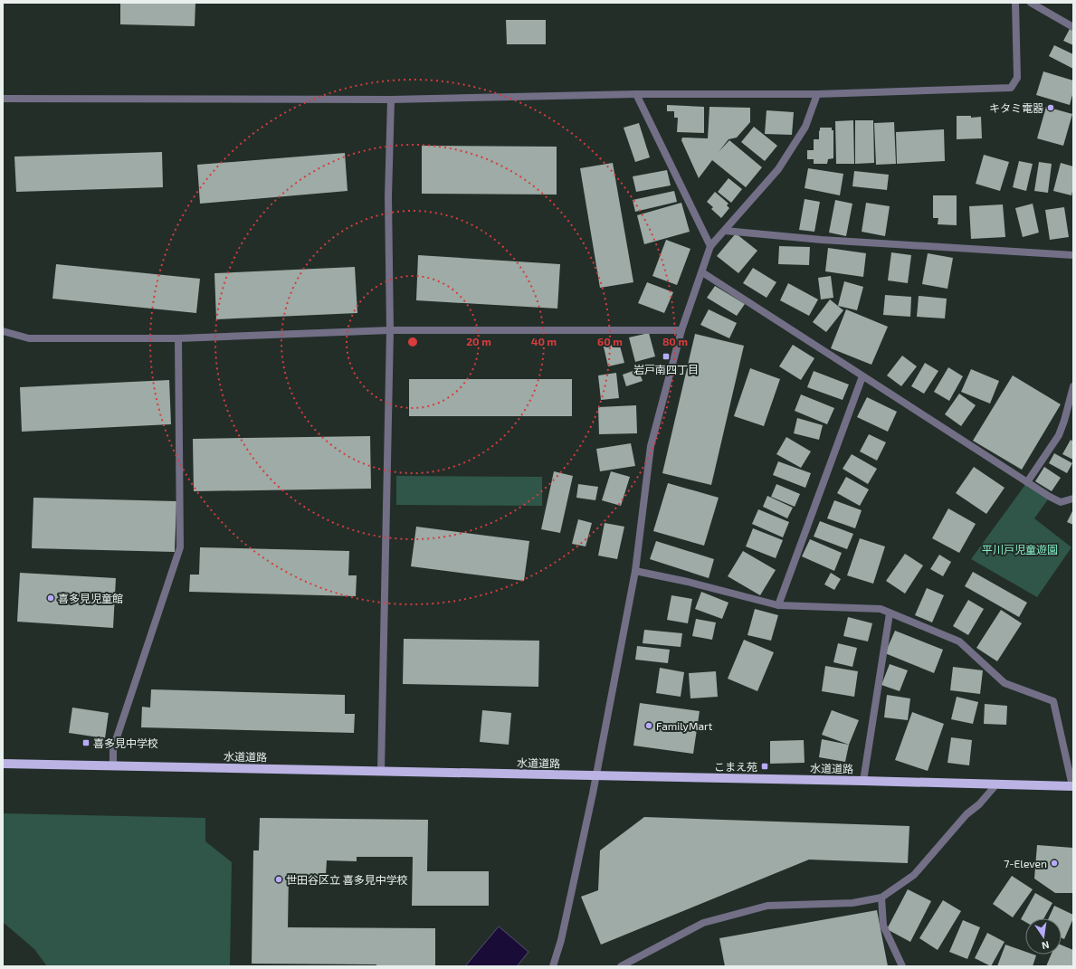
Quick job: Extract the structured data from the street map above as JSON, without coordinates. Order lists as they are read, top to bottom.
{
  "streets": {
    "main road": ["水道道路"]
  },
  "parks": ["平川戸児童遊園"],
  "places": {
    "other": [
      "キタミ電器",
      "喜多見児童館",
      "FamilyMart",
      "7-Eleven",
      "世田谷区立 喜多見中学校"
    ],
    "transit": ["岩戸南四丁目", "喜多見中学校", "こまえ苑"]
  },
  "north": "bottom",
  "rings": [
    "20 m",
    "40 m",
    "60 m",
    "80 m"
  ]
}
